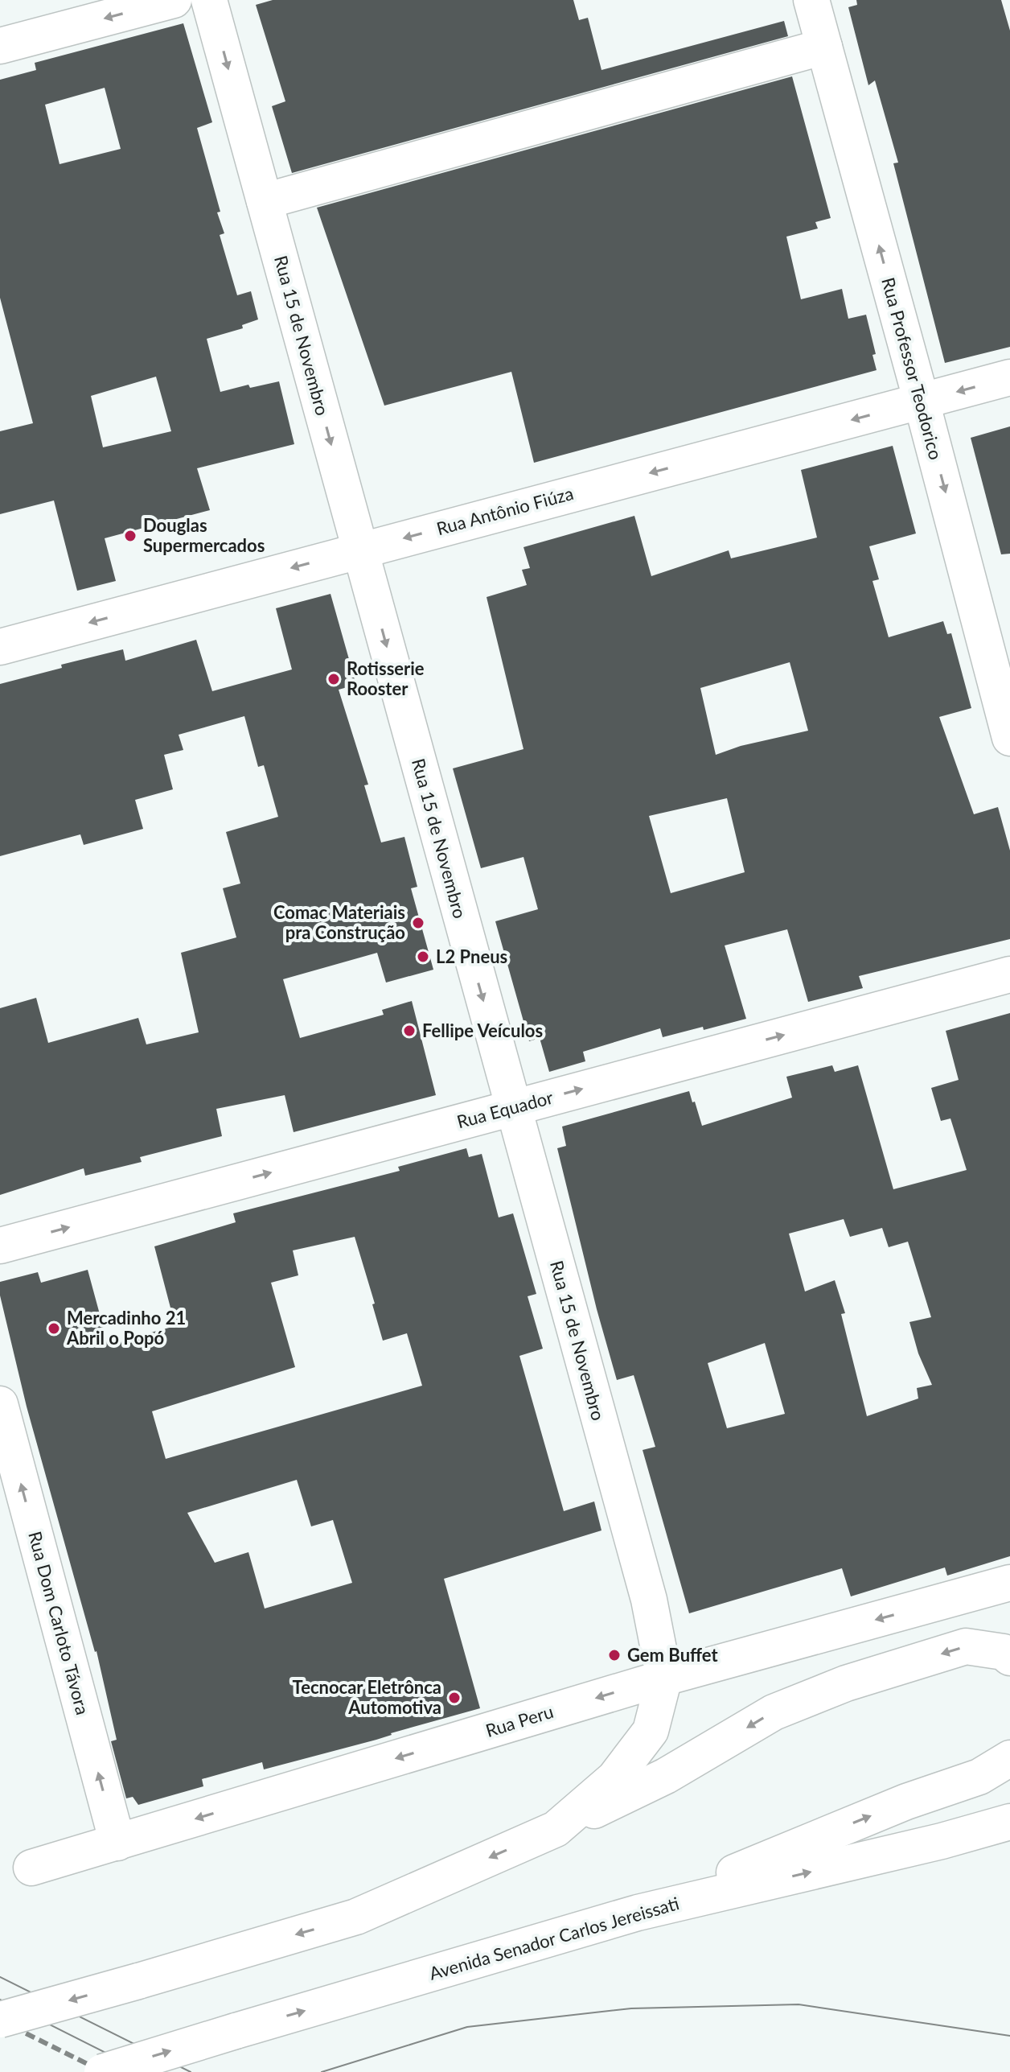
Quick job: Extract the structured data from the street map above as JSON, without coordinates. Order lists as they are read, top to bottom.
{
  "streets": {
    "street": [
      "Rua 15 de Novembro",
      "Rua Professor Teodorico",
      "Rua Antônio Fiúza",
      "Rua Equador",
      "Rua Dom Carloto Távora",
      "Rua Peru",
      "Avenida Senador Carlos Jereissati"
    ]
  },
  "crossings": [
    ["Rua 15 de Novembro", "Rua Antônio Fiúza"],
    ["Rua 15 de Novembro", "Rua Equador"],
    ["Rua 15 de Novembro", "Rua Peru"],
    ["Rua Professor Teodorico", "Rua Antônio Fiúza"],
    ["Rua Dom Carloto Távora", "Rua Peru"]
  ],
  "one_way": [
    "Rua 15 de Novembro",
    "Rua Antônio Fiúza",
    "Rua Equador",
    "Rua Dom Carloto Távora"
  ],
  "places": [
    "Douglas Supermercados",
    "Rotisserie Rooster",
    "Comac Materiais pra Construção",
    "L2 Pneus",
    "Fellipe Veículos",
    "Mercadinho 21 Abril o Popó",
    "Gem Buffet",
    "Tecnocar Eletrônca Automotiva"
  ]
}
